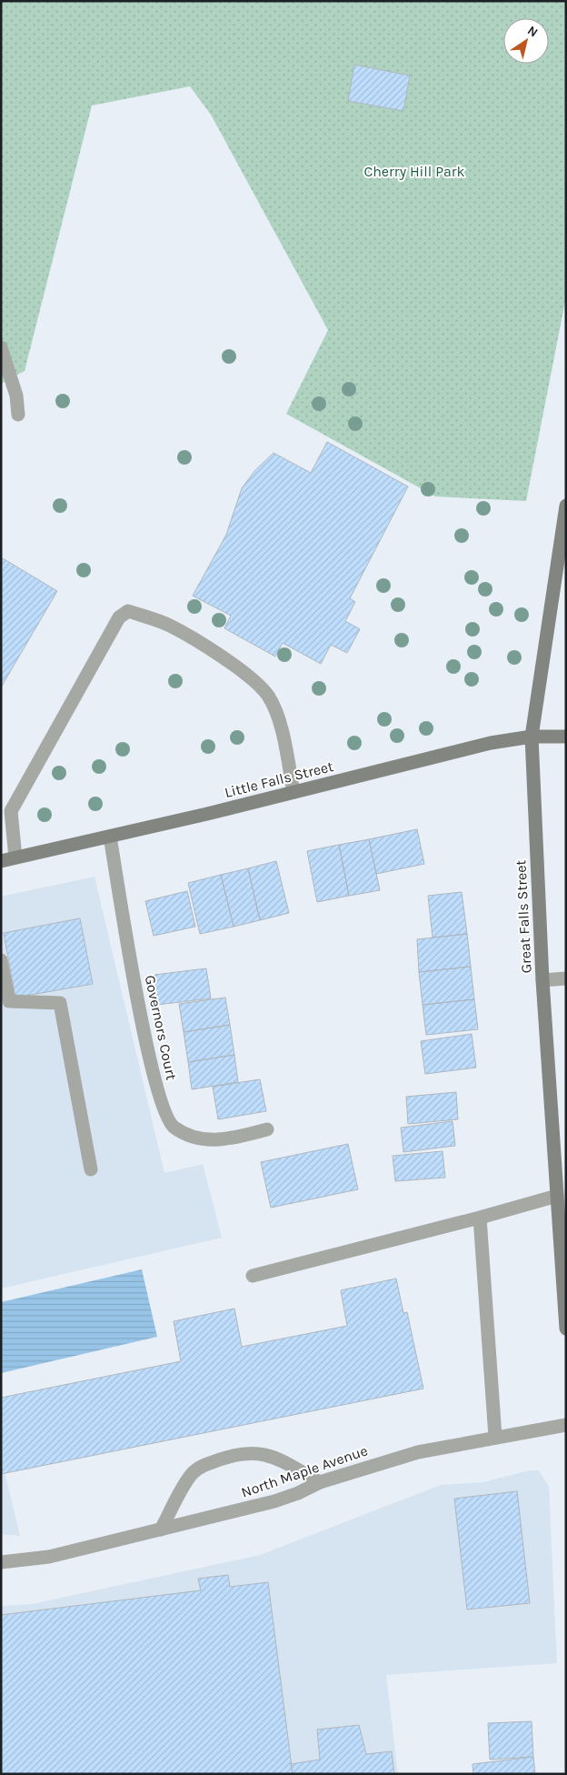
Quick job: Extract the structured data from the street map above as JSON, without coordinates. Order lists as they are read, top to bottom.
{
  "streets": {
    "main road": ["Little Falls Street", "Great Falls Street"],
    "street": ["Governors Court", "North Maple Avenue"]
  },
  "crossings": [
    ["Little Falls Street", "Great Falls Street"],
    ["Little Falls Street", "Governors Court"]
  ],
  "parks": ["Cherry Hill Park"],
  "north": "top right"
}
